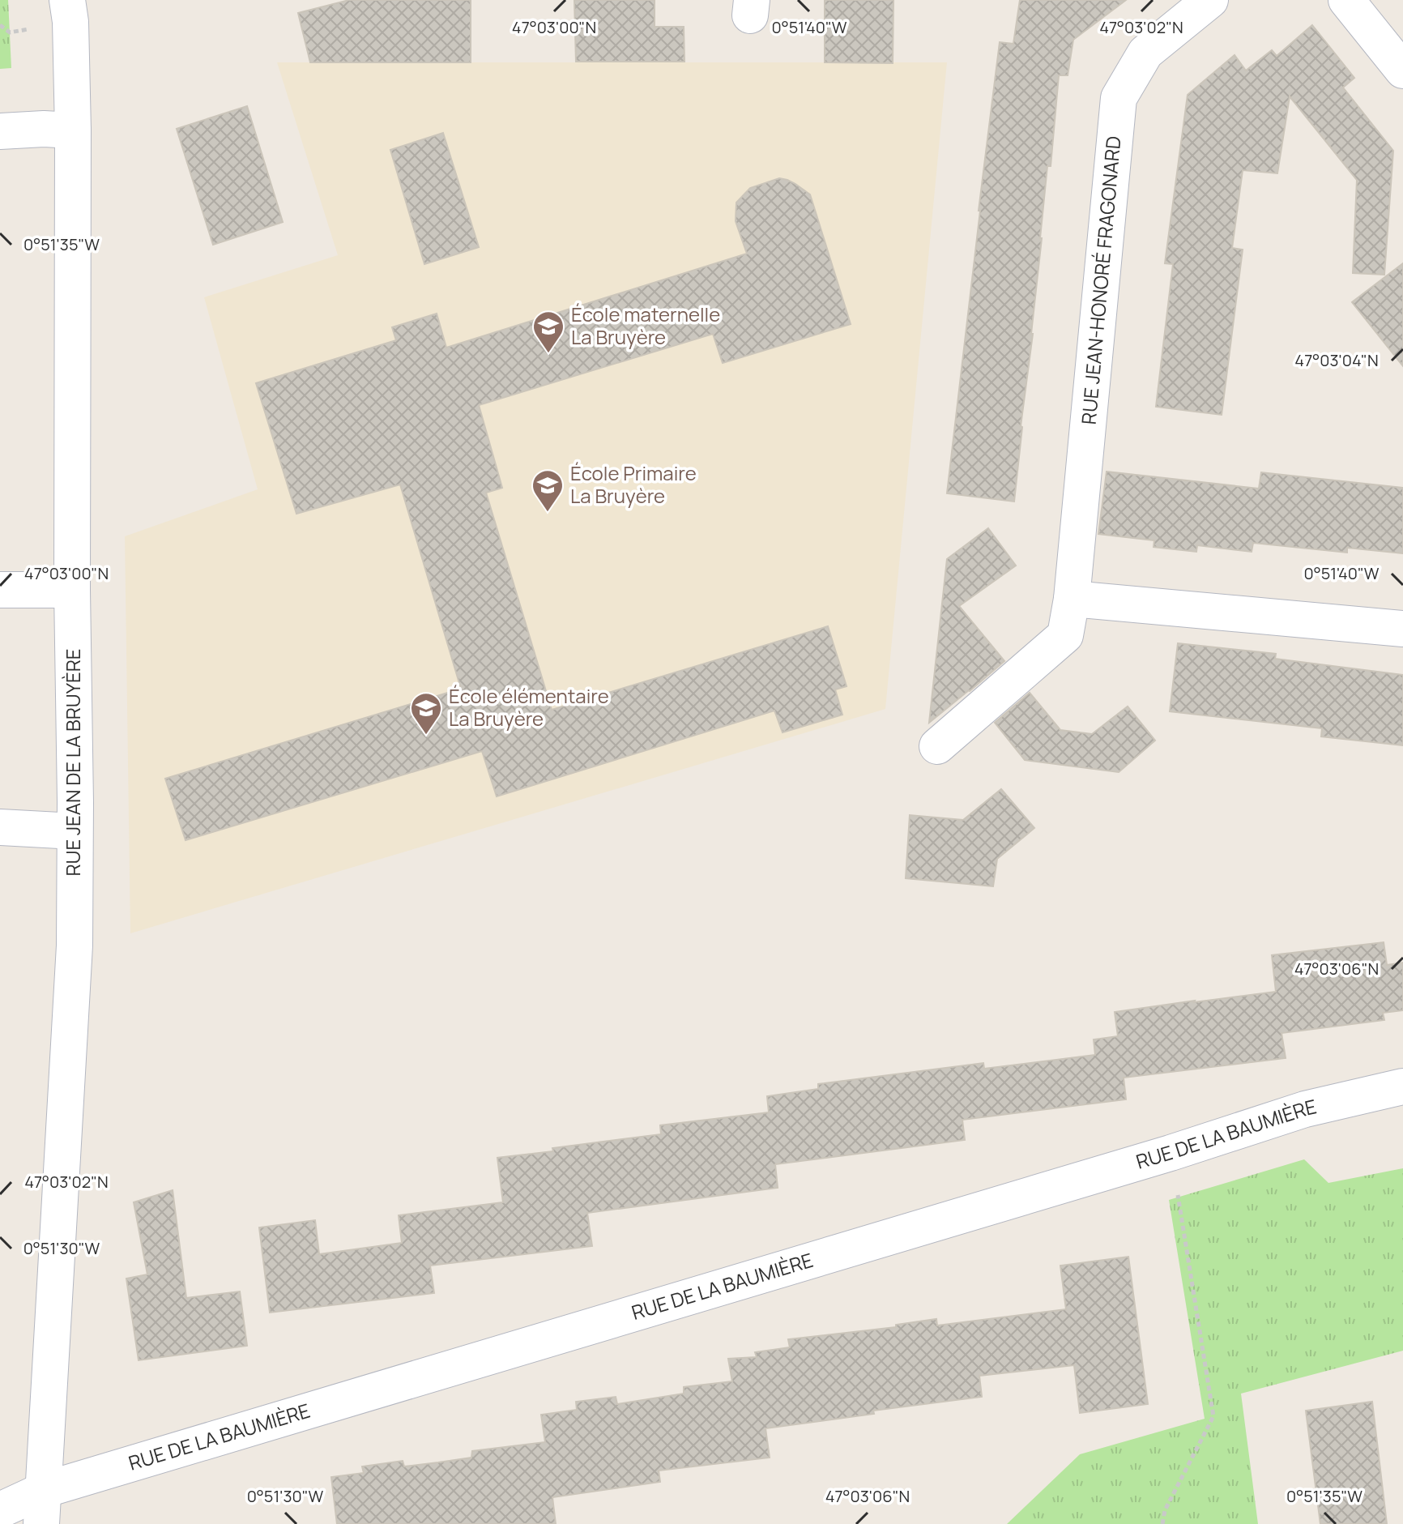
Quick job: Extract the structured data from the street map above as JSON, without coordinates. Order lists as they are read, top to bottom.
{
  "streets": {
    "street": ["RUE JEAN-HONORÉ FRAGONARD", "RUE JEAN DE LA BRUYÈRE", "RUE DE LA BAUMIÈRE"]
  },
  "crossings": [
    ["RUE JEAN DE LA BRUYÈRE", "RUE DE LA BAUMIÈRE"]
  ],
  "places": {
    "school or university": ["École maternelle La Bruyère", "École Primaire La Bruyère", "École élémentaire La Bruyère"]
  },
  "coordinates": [
    "0°51'40\"W",
    "47°03'02\"N",
    "47°03'00\"N",
    "0°51'35\"W",
    "47°03'04\"N",
    "47°03'06\"N",
    "0°51'30\"W"
  ]
}
